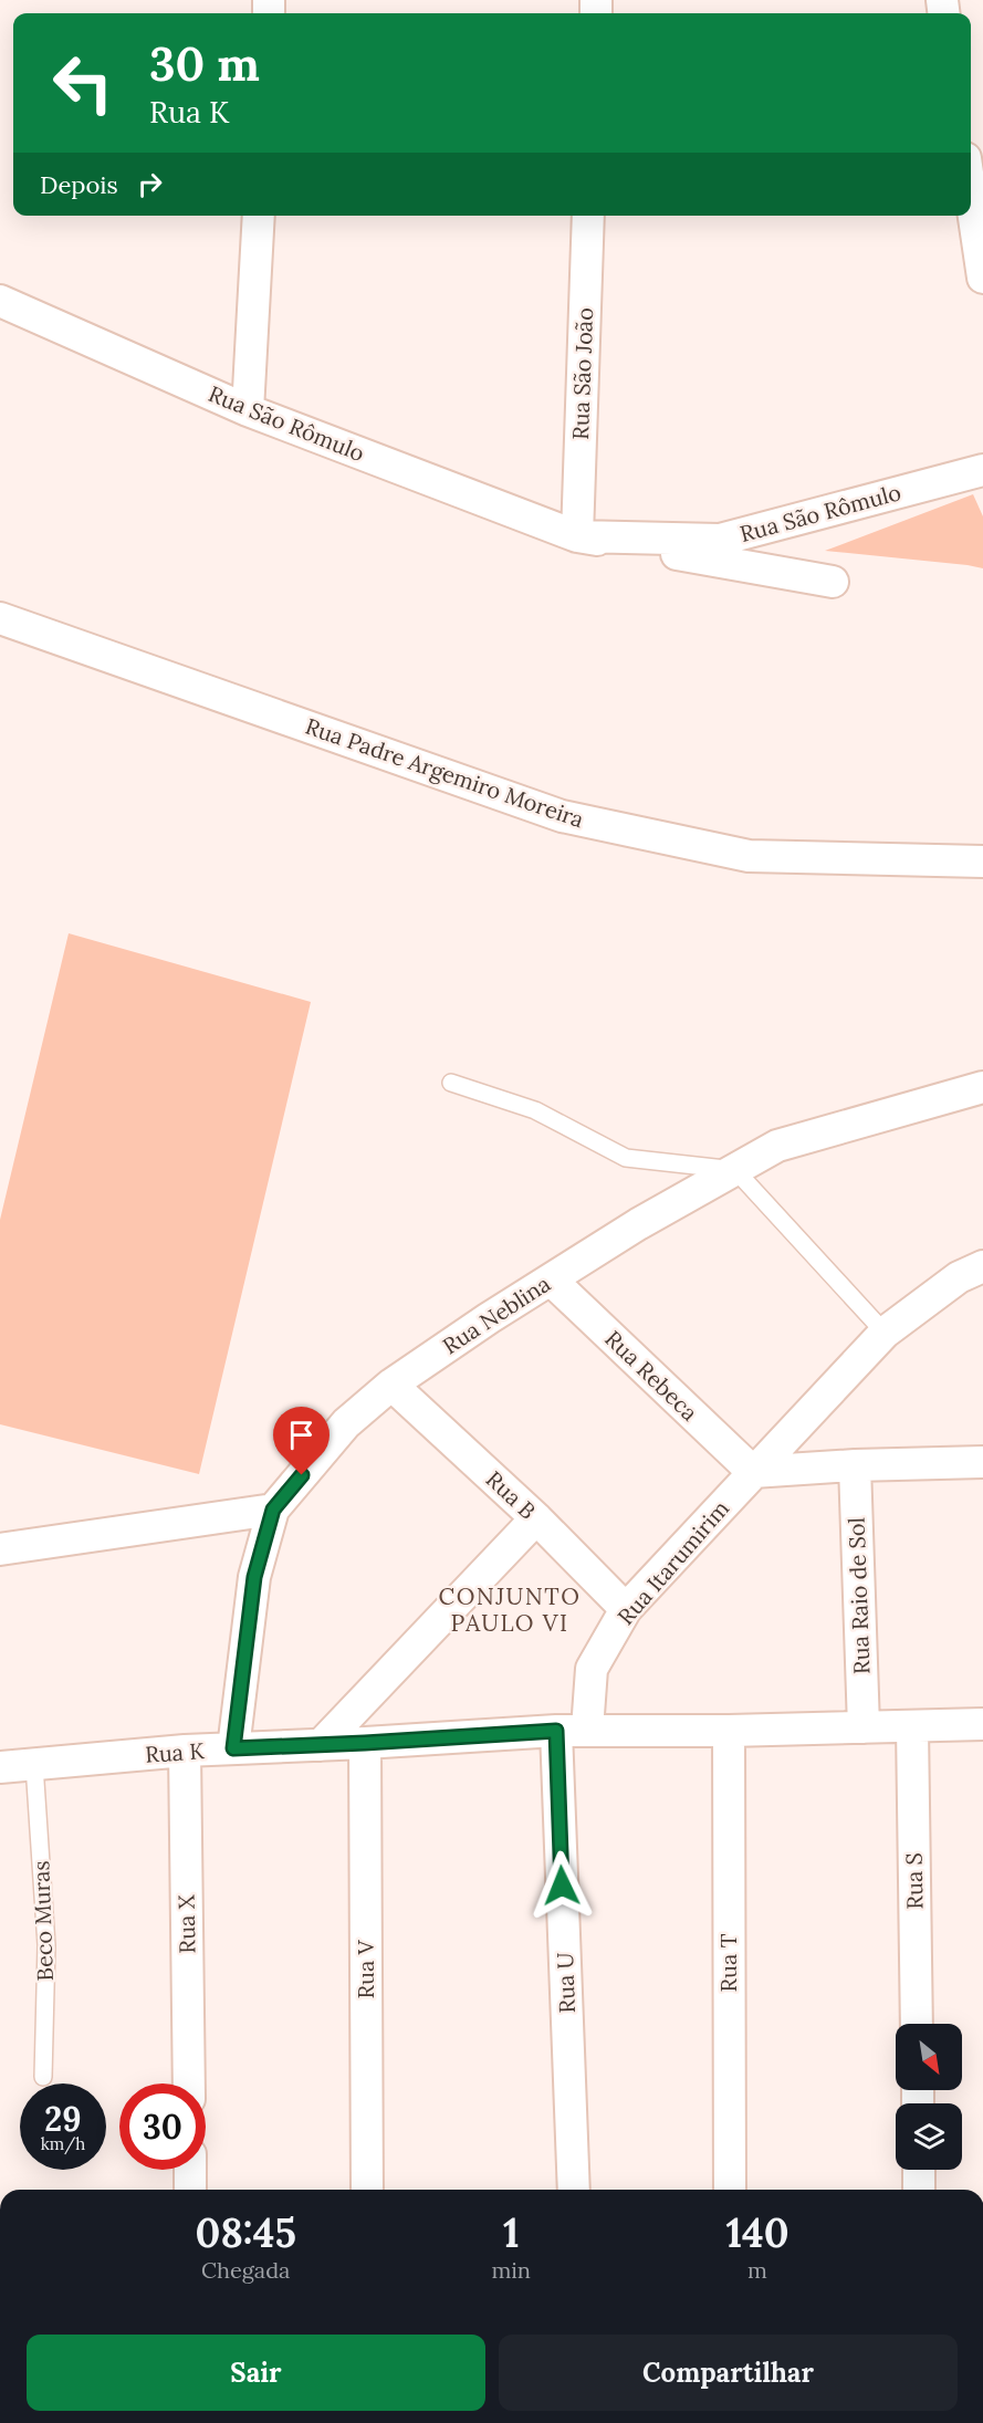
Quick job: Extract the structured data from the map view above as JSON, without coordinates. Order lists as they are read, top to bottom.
{
  "streets": {
    "street": [
      "Rua São João",
      "Rua São Rômulo",
      "Rua Padre Argemiro Moreira",
      "Rua Neblina",
      "Rua Rebeca",
      "Rua B",
      "Rua Itarumirim",
      "Rua Raio de Sol",
      "Rua K",
      "Rua S",
      "Rua X",
      "Rua T",
      "Rua V",
      "Rua U"
    ],
    "lane": ["Beco Muras"]
  },
  "crossings": [
    ["Rua São João", "Rua São Rômulo"],
    ["Rua Neblina", "Rua Rebeca"],
    ["Rua Neblina", "Rua B"],
    ["Rua Neblina", "Rua K"],
    ["Rua Rebeca", "Rua Itarumirim"],
    ["Rua B", "Rua Itarumirim"],
    ["Rua Itarumirim", "Rua K"],
    ["Rua K", "Beco Muras"],
    ["Rua K", "Rua X"],
    ["Rua K", "Rua V"],
    ["Rua K", "Rua U"]
  ],
  "districts": ["CONJUNTO PAULO VI"],
  "north": "bottom right",
  "page": {
    "turn": ["30 m", "Rua K"],
    "then": "Depois",
    "speed": "29 km/h",
    "limit": "30",
    "eta": [
      "08:45",
      "Chegada",
      "1",
      "min",
      "140",
      "m"
    ],
    "buttons": ["Sair", "Compartilhar"]
  }
}
